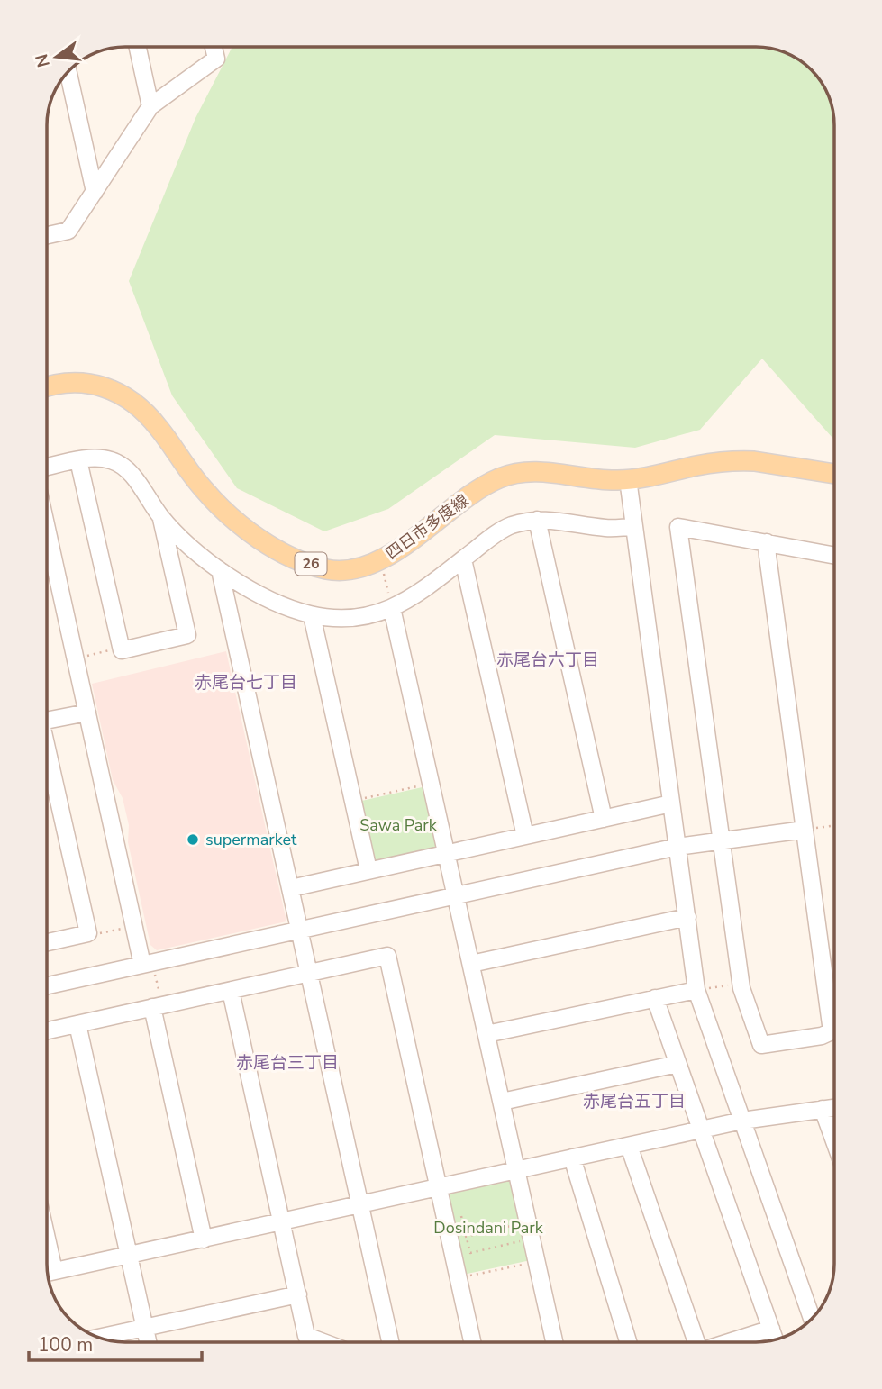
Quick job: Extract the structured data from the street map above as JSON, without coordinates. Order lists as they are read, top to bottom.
{
  "streets": {
    "main road": ["四日市多度線", "26"]
  },
  "districts": [
    "赤尾台六丁目",
    "赤尾台七丁目",
    "赤尾台三丁目",
    "赤尾台五丁目"
  ],
  "parks": ["Sawa Park", "Dosindani Park"],
  "places": ["supermarket"],
  "scale_bar": "100 m",
  "north": "left"
}
